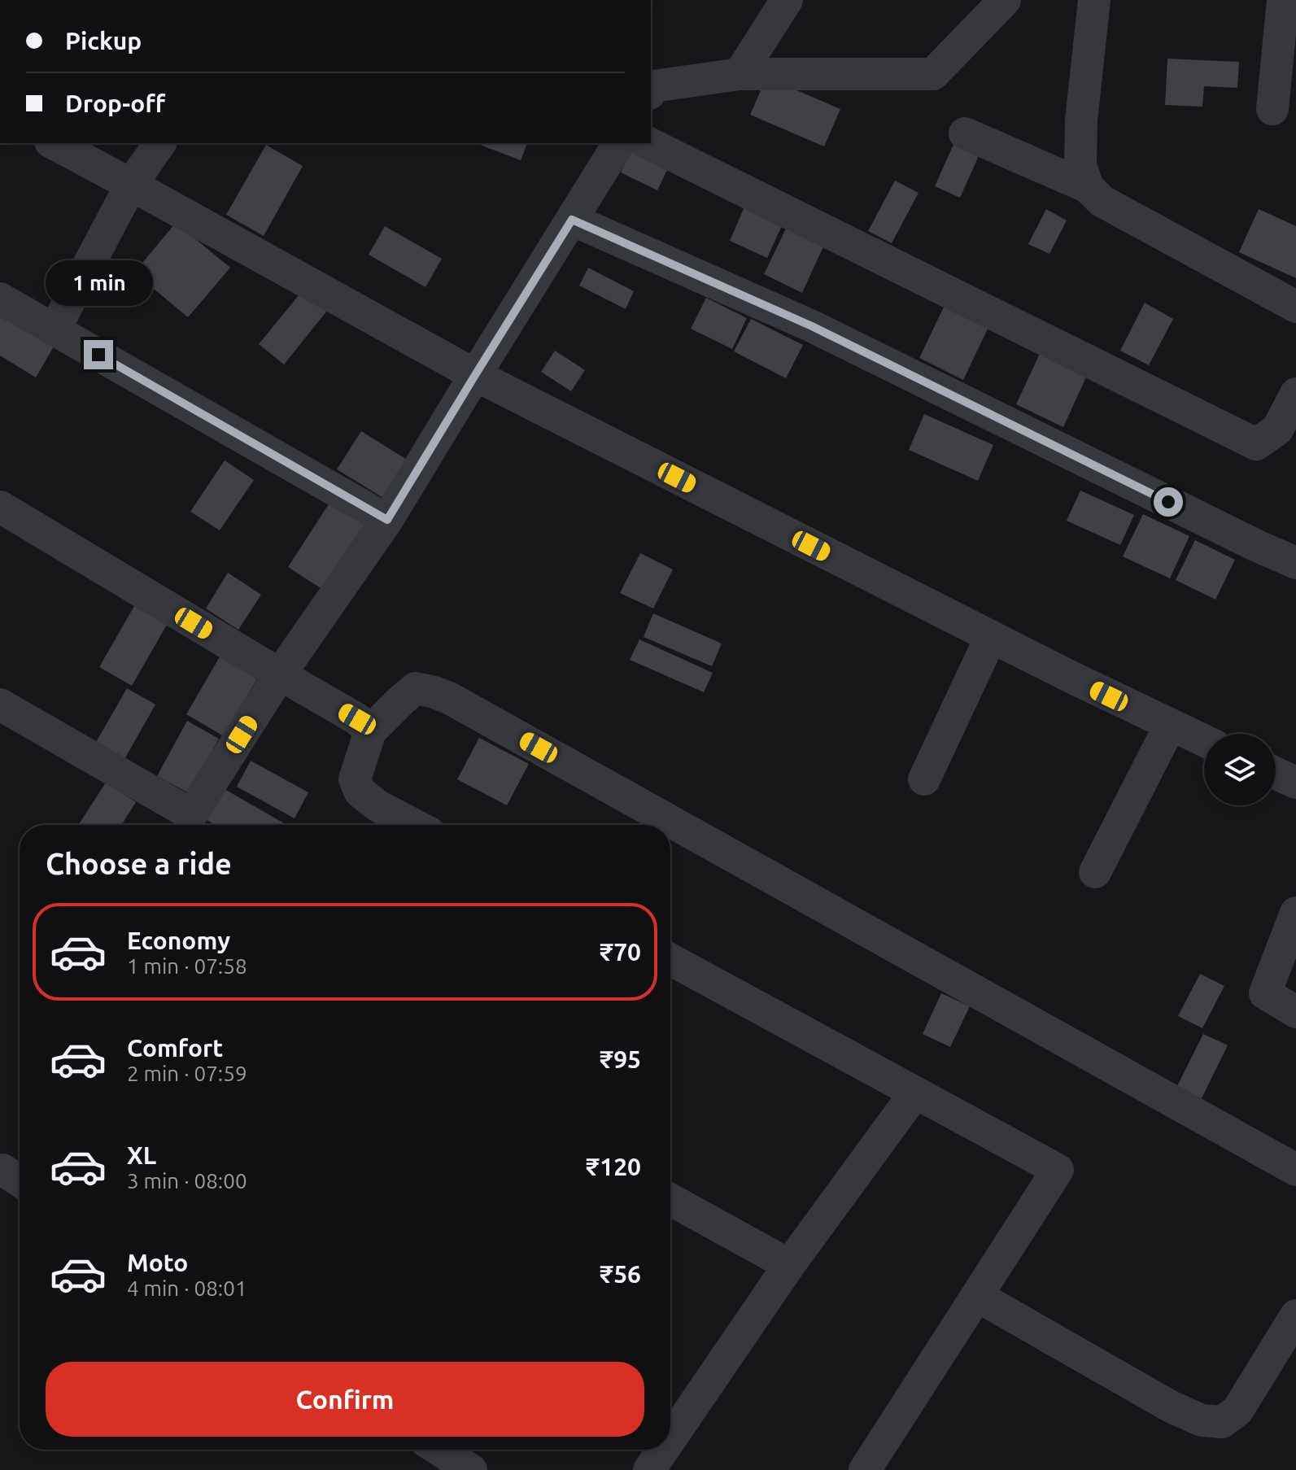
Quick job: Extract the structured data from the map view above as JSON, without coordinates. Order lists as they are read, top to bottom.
{
  "page": {
    "banner": ["Pickup", "Drop-off"],
    "bubble": "1 min",
    "heading": "Choose a ride",
    "list": [
      {
        "name": "Economy",
        "note": "1 min · 07:58",
        "value": "₹70"
      },
      {
        "name": "Comfort",
        "note": "2 min · 07:59",
        "value": "₹95"
      },
      {
        "name": "XL",
        "note": "3 min · 08:00",
        "value": "₹120"
      },
      {
        "name": "Moto",
        "note": "4 min · 08:01",
        "value": "₹56"
      }
    ],
    "buttons": "Confirm"
  }
}
